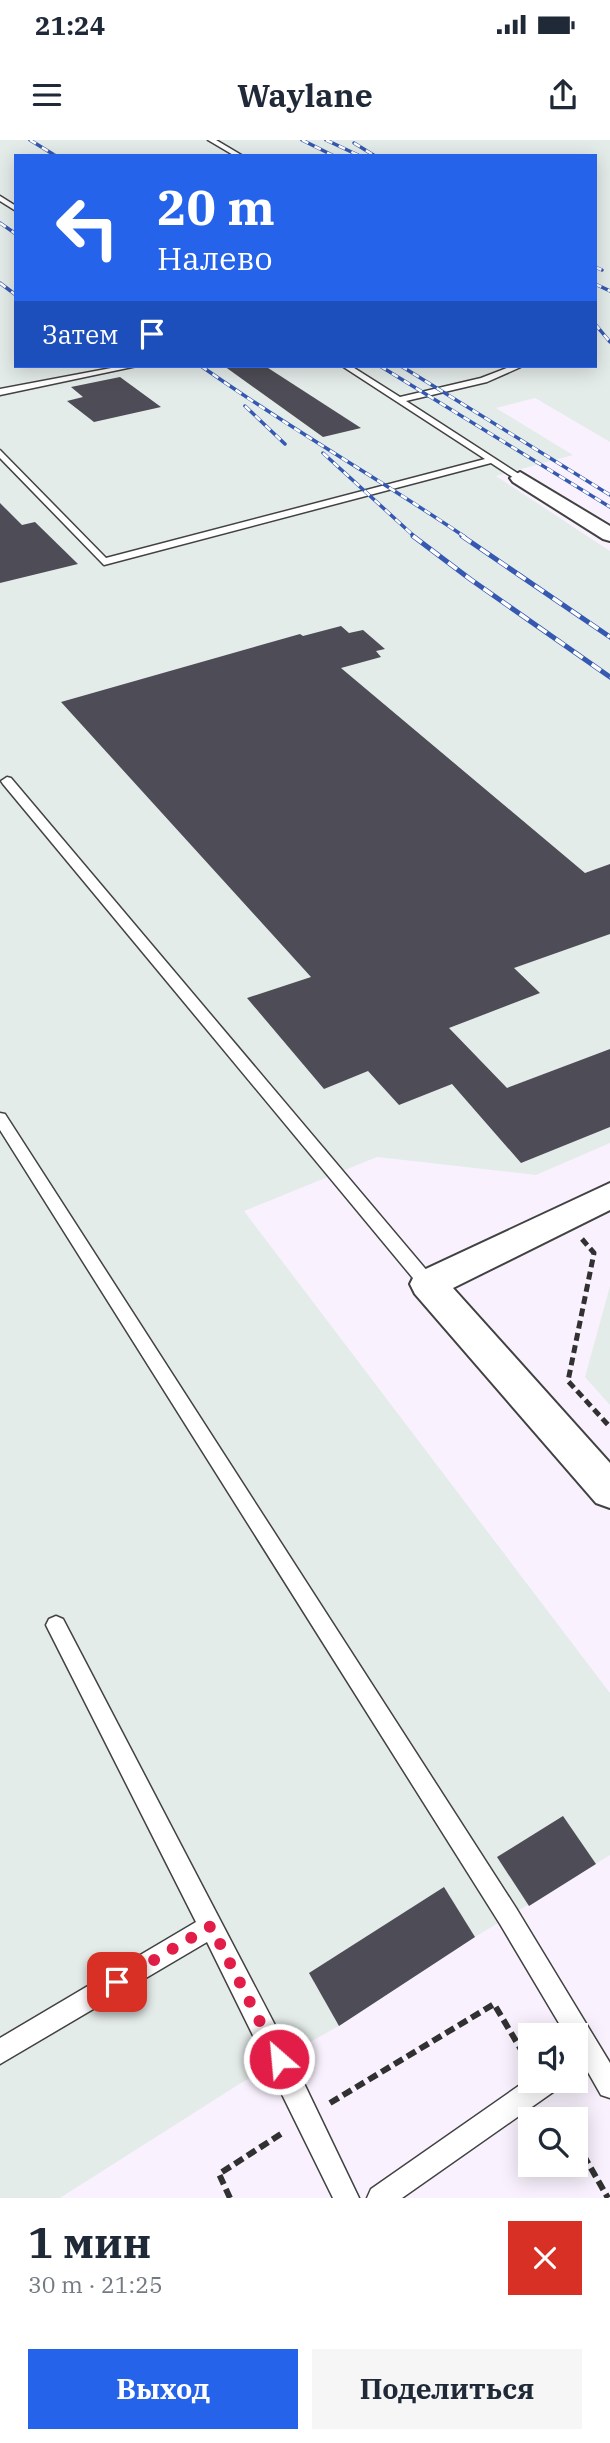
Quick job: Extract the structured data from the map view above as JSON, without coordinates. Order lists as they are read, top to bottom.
{
  "page": {
    "status": "21:24",
    "header": "Waylane",
    "turn": ["20 m", "Налево"],
    "then": "Затем",
    "heading": ["1 мин", "30 m · 21:25"],
    "buttons": ["Выход", "Поделиться"]
  }
}
